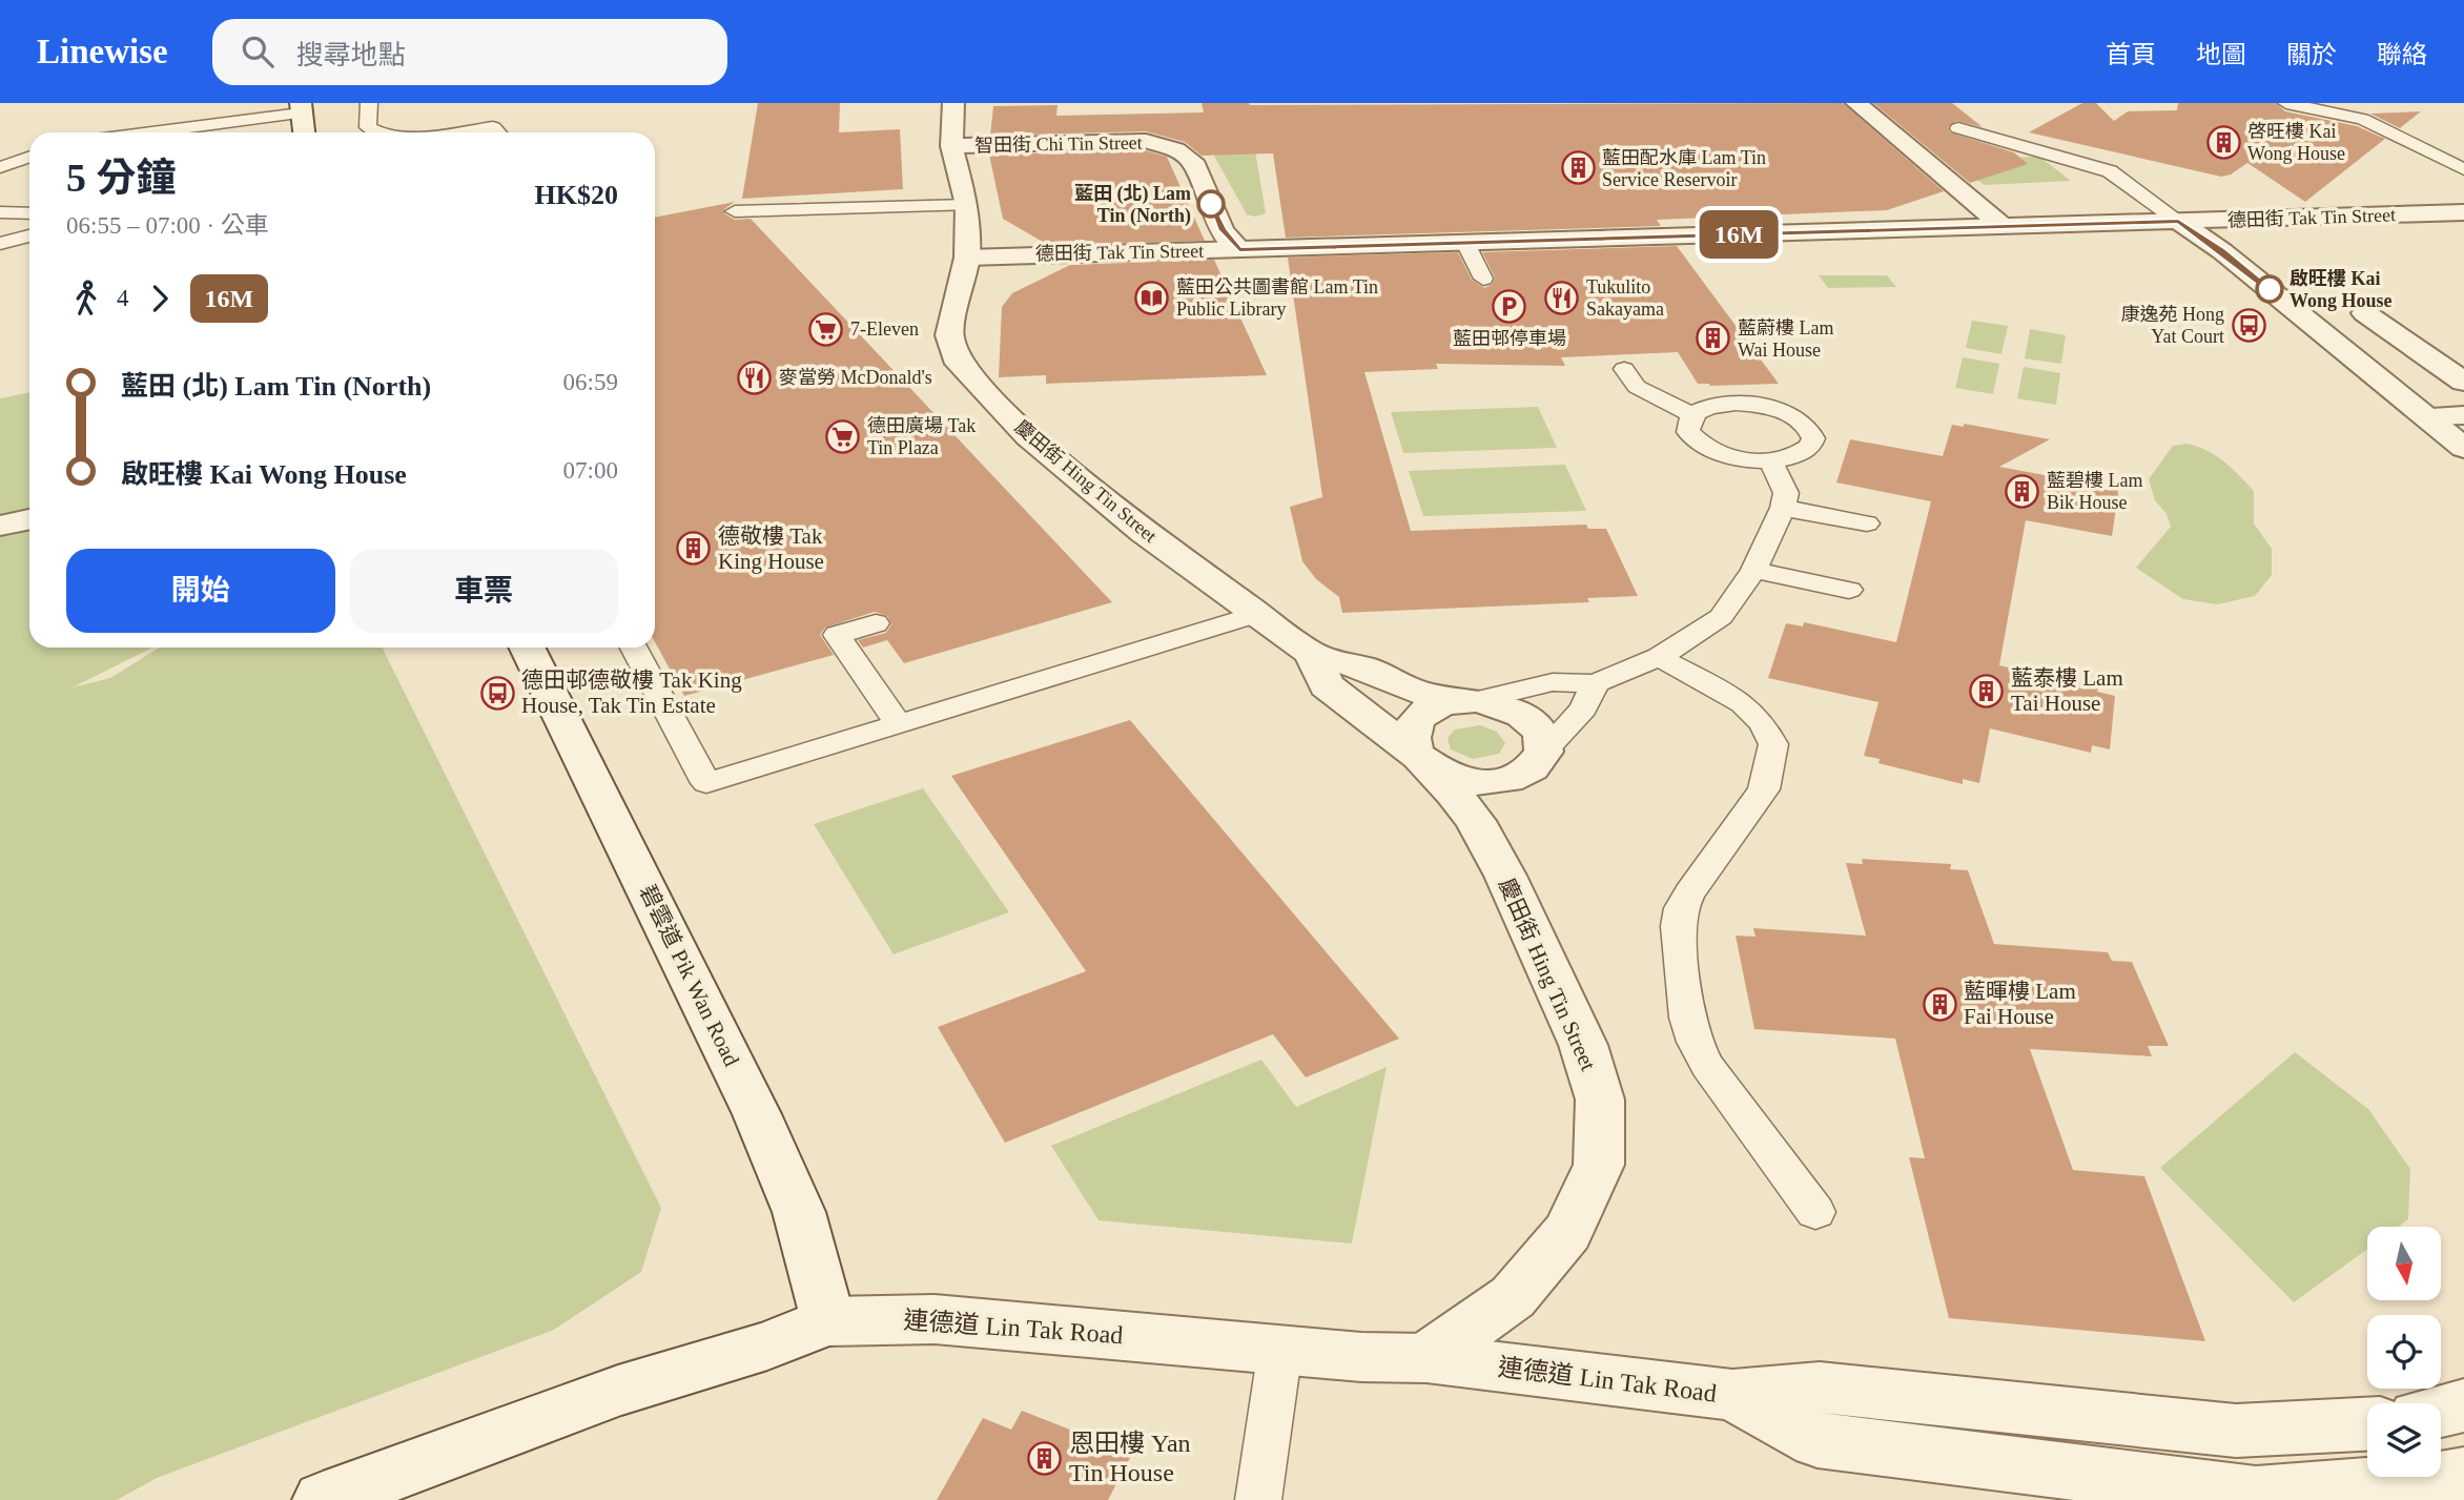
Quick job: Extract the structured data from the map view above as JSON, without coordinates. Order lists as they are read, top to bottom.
{
  "streets": {
    "street": [
      "智田街 Chi Tin Street",
      "德田街 Tak Tin Street",
      "慶田街 Hing Tin Street",
      "碧雲道 Pik Wan Road",
      "連德道 Lin Tak Road"
    ]
  },
  "crossings": [
    ["智田街 Chi Tin Street", "德田街 Tak Tin Street"],
    ["智田街 Chi Tin Street", "慶田街 Hing Tin Street"],
    ["德田街 Tak Tin Street", "慶田街 Hing Tin Street"],
    ["慶田街 Hing Tin Street", "連德道 Lin Tak Road"],
    ["碧雲道 Pik Wan Road", "連德道 Lin Tak Road"]
  ],
  "places": {
    "building": [
      "啓旺樓 Kai Wong House",
      "藍田配水庫 Lam Tin Service Reservoir",
      "藍蔚樓 Lam Wai House",
      "藍碧樓 Lam Bik House",
      "德敬樓 Tak King House",
      "藍泰樓 Lam Tai House",
      "藍暉樓 Lam Fai House",
      "恩田樓 Yan Tin House"
    ],
    "other": ["藍田 (北) Lam Tin (North)", "啟旺樓 Kai Wong House"],
    "library": ["藍田公共圖書館 Lam Tin Public Library"],
    "restaurant": ["Tukulito Sakayama", "麥當勞 McDonald's"],
    "parking": ["藍田邨停車場"],
    "bus stop": ["康逸苑 Hong Yat Court", "德田邨德敬樓 Tak King House, Tak Tin Estate"],
    "supermarket": ["7-Eleven", "德田廣場 Tak Tin Plaza"]
  },
  "lines": ["bus line 16M"],
  "north": "bottom",
  "page": {
    "header": "Linewise",
    "search": "搜尋地點",
    "nav": [
      "首頁",
      "地圖",
      "關於",
      "聯絡"
    ],
    "on_map": "16M",
    "heading": ["5 分鐘", "06:55 – 07:00 · 公車", "HK$20"],
    "legs": ["4", "16M"],
    "list": [
      {
        "name": "藍田 (北) Lam Tin (North)",
        "value": "06:59"
      },
      {
        "name": "啟旺樓 Kai Wong House",
        "value": "07:00"
      }
    ],
    "buttons": ["開始", "車票"]
  }
}
